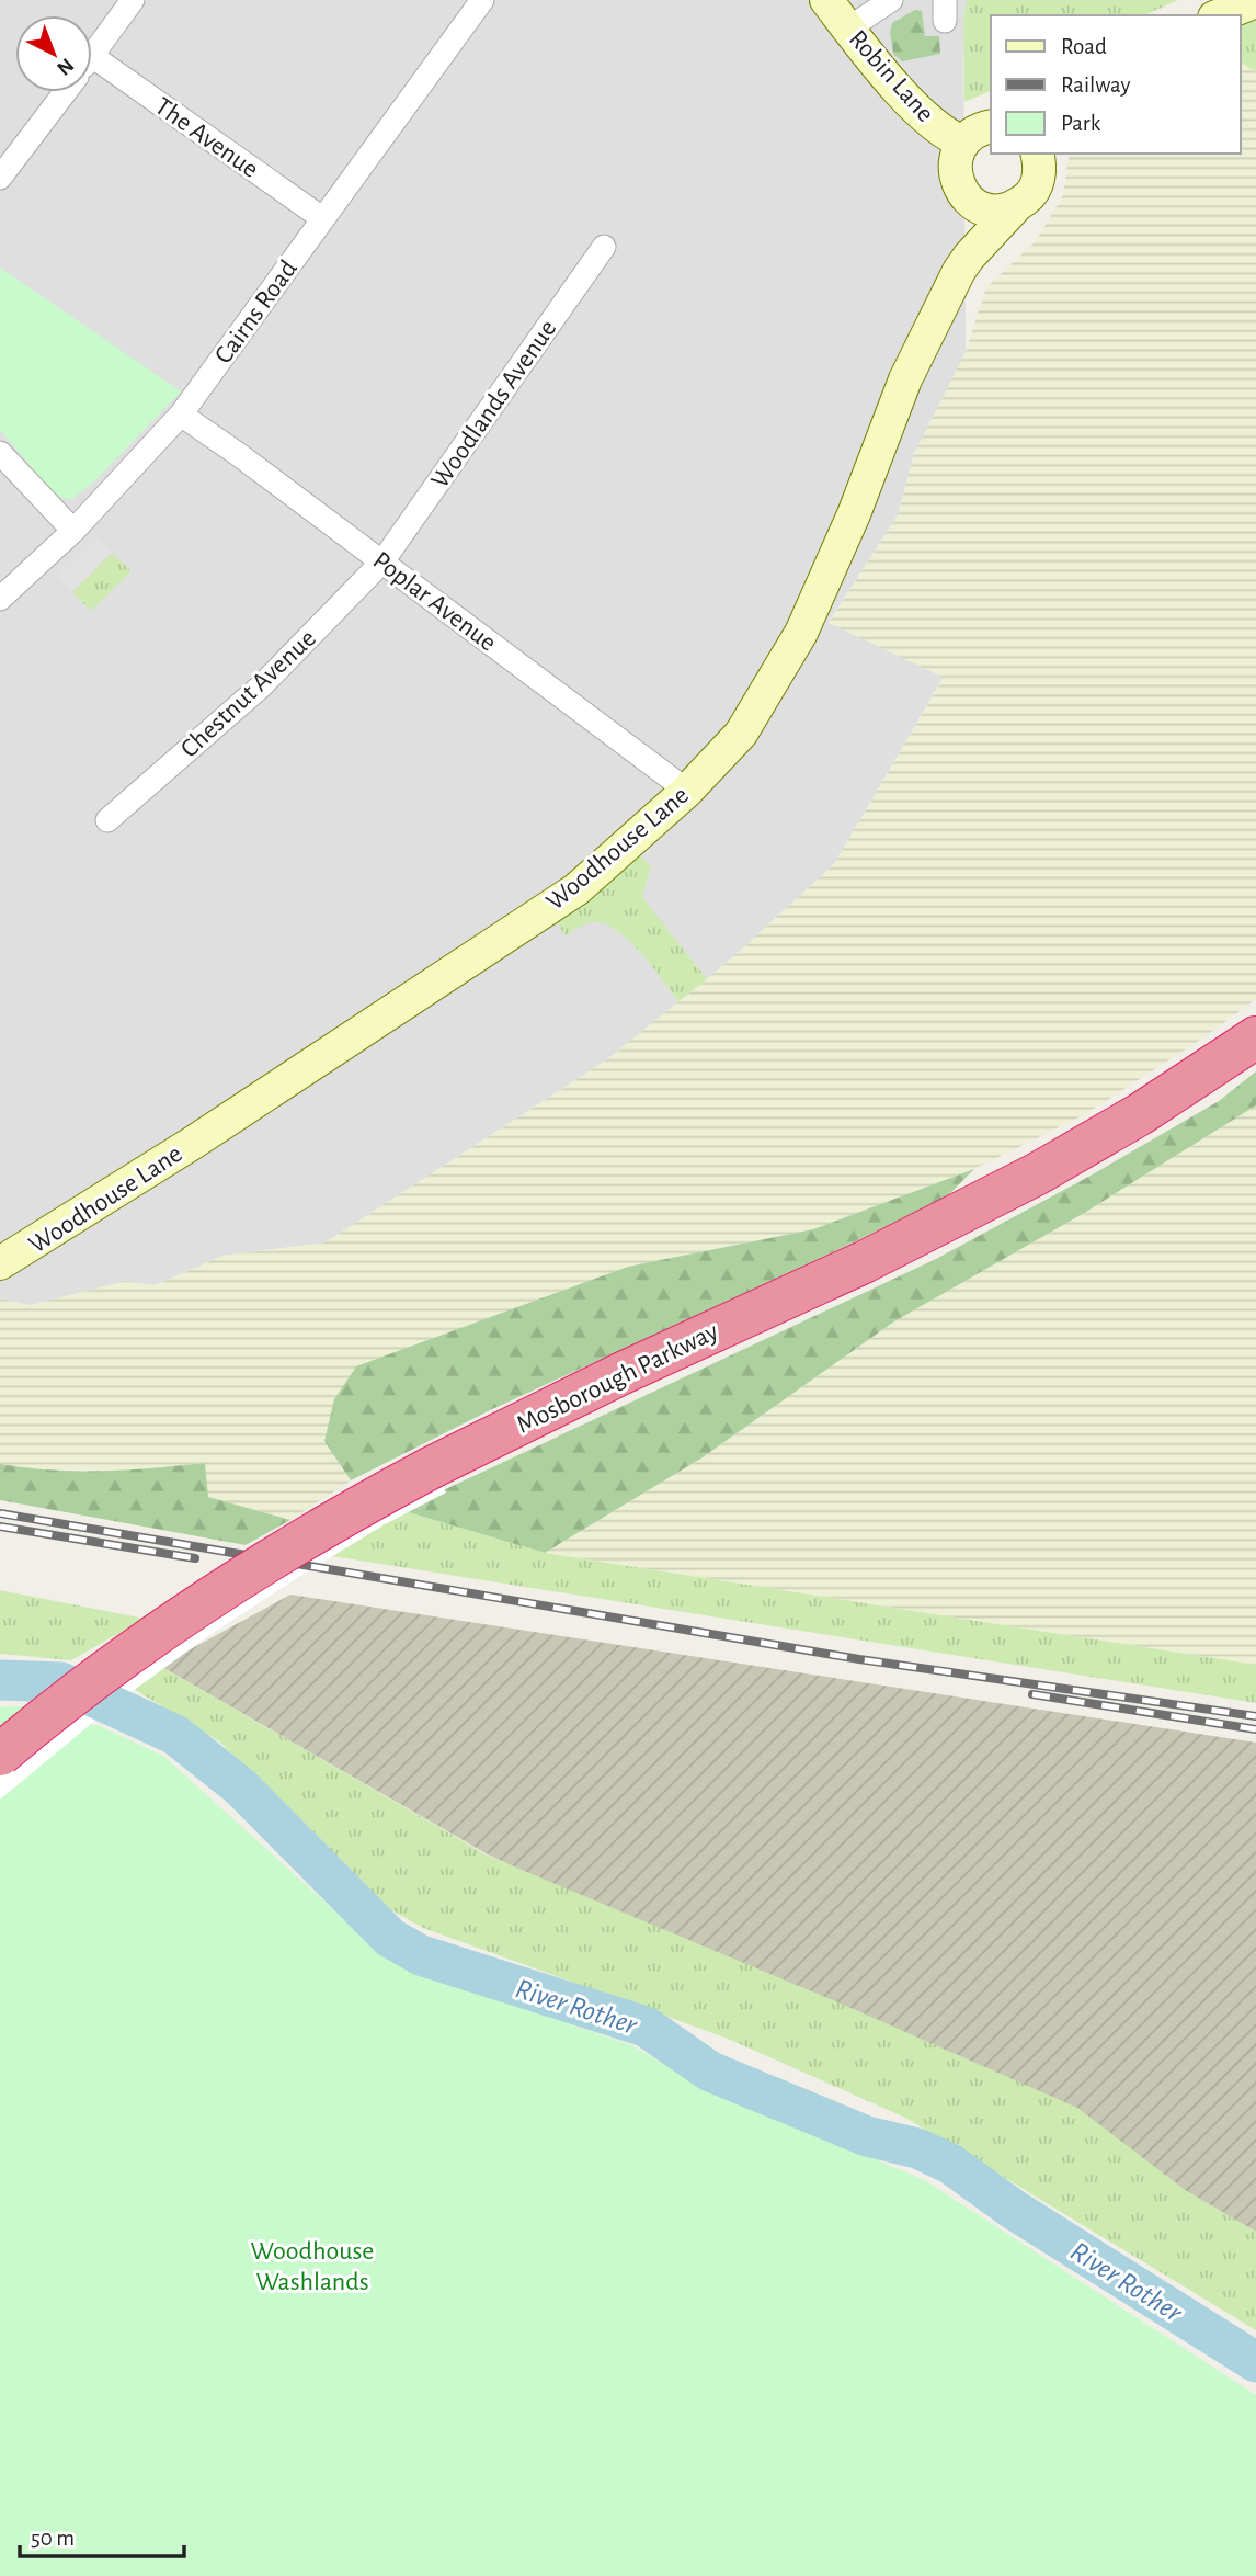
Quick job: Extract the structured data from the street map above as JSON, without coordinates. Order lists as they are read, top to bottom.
{
  "streets": {
    "highway": ["Mosborough Parkway"],
    "street": [
      "Robin Lane",
      "The Avenue",
      "Cairns Road",
      "Woodlands Avenue",
      "Poplar Avenue",
      "Chestnut Avenue",
      "Woodhouse Lane"
    ]
  },
  "crossings": [
    ["The Avenue", "Cairns Road"],
    ["Cairns Road", "Poplar Avenue"],
    ["Woodlands Avenue", "Poplar Avenue"],
    ["Woodlands Avenue", "Chestnut Avenue"],
    ["Poplar Avenue", "Chestnut Avenue"],
    ["Poplar Avenue", "Woodhouse Lane"]
  ],
  "water": ["River Rother"],
  "parks": ["Woodhouse Washlands"],
  "legend": ["Road", "Railway", "Park"],
  "scale_bar": "50 m",
  "north": "bottom right"
}
